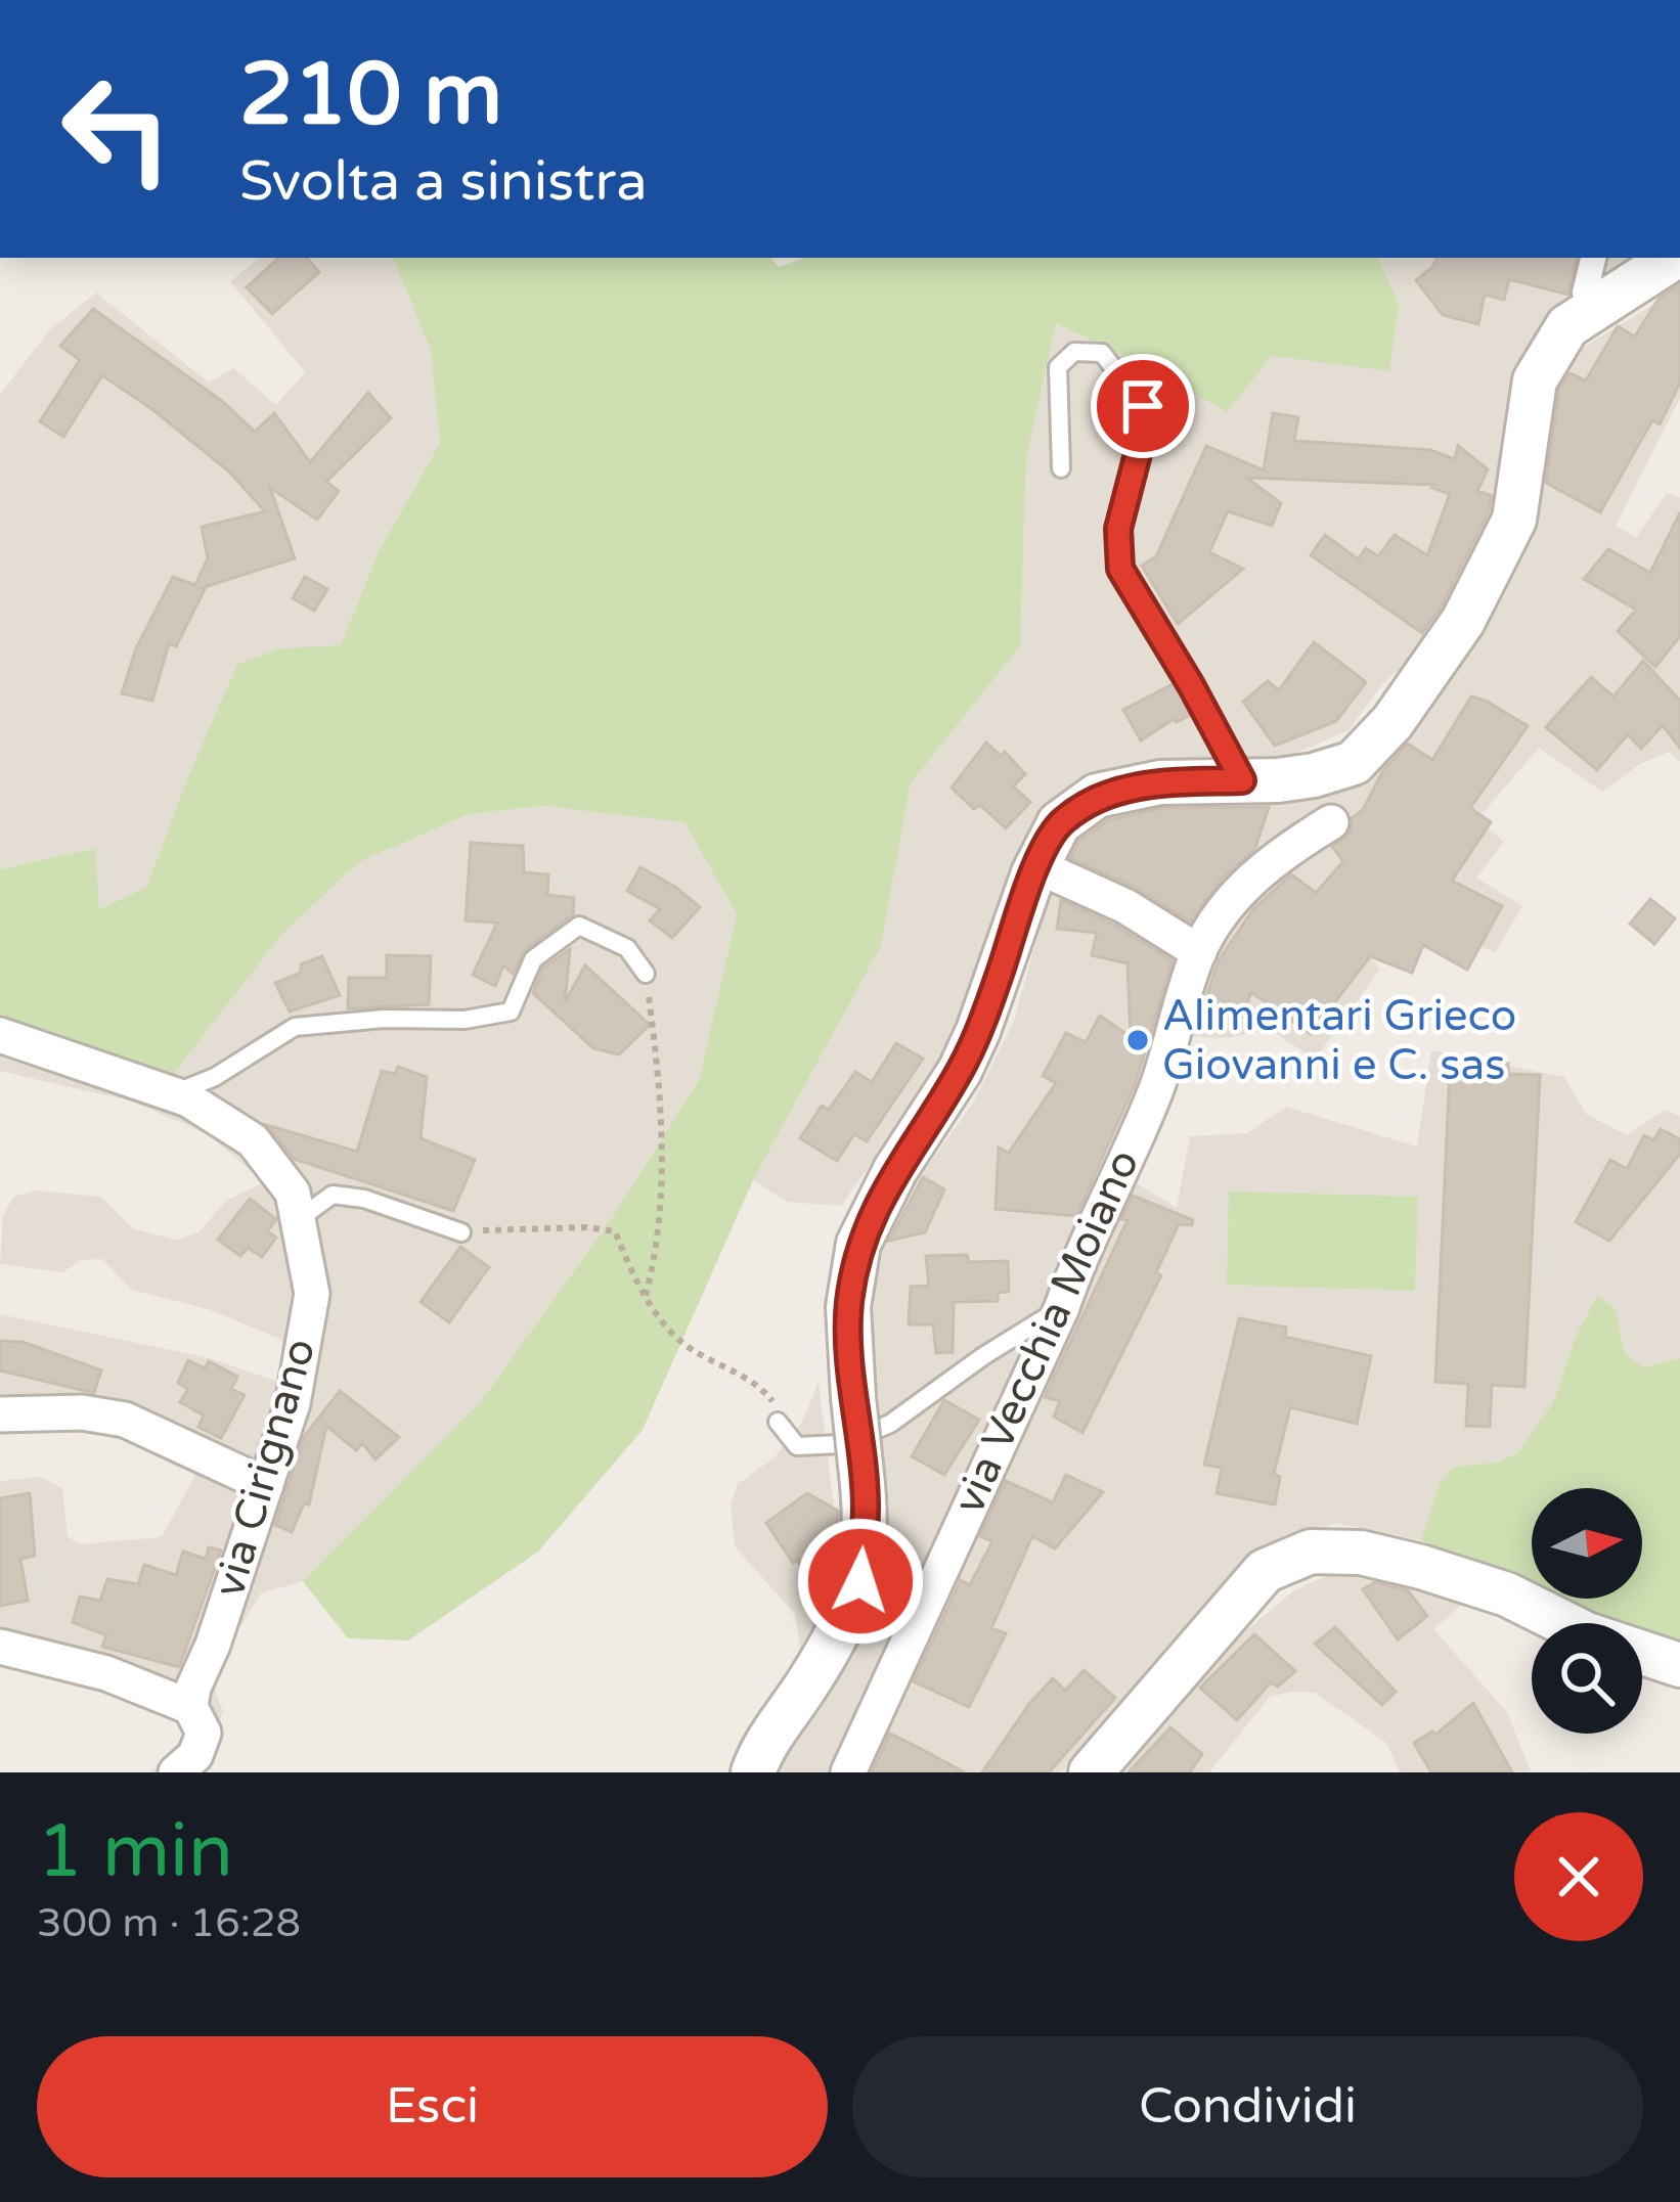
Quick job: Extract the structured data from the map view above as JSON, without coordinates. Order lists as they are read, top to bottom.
{
  "streets": {
    "street": ["via Vecchia Moiano", "via Cirignano"]
  },
  "places": ["Alimentari Grieco Giovanni e C. sas"],
  "north": "right",
  "page": {
    "turn": ["210 m", "Svolta a sinistra"],
    "heading": ["1 min", "300 m · 16:28"],
    "buttons": ["Esci", "Condividi"]
  }
}
